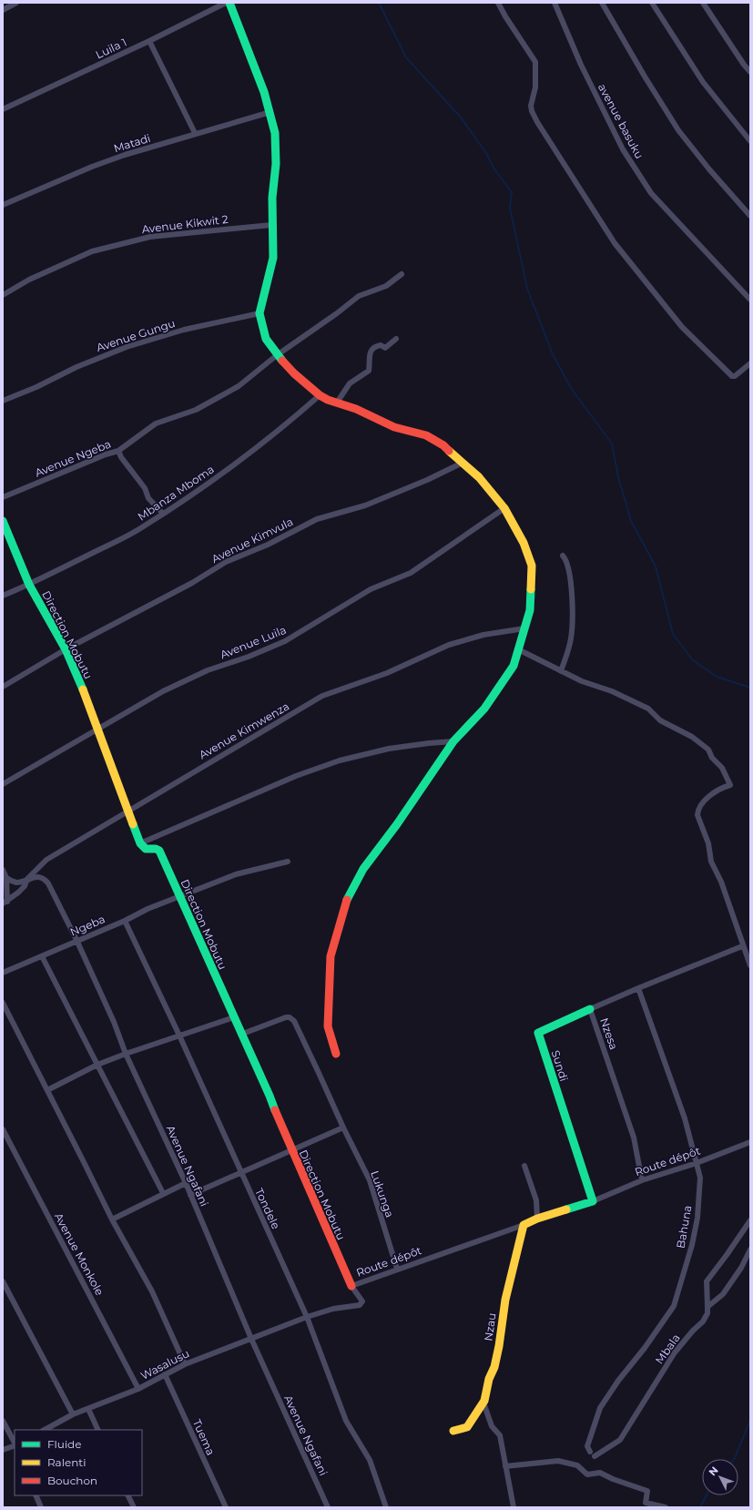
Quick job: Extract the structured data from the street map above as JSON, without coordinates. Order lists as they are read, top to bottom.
{
  "streets": {
    "street": [
      "Luila 1",
      "avenue basuku",
      "Matadi",
      "Avenue Kikwit 2",
      "Avenue Gungu",
      "Avenue Ngeba",
      "Mbanza Mboma",
      "Avenue Kimvula",
      "Direction Mobutu",
      "Avenue Luila",
      "Avenue Kimwenza",
      "Ngeba",
      "Nzesa",
      "Sundi",
      "Route dépôt",
      "Avenue Ngafani",
      "Lukunga",
      "Tondele",
      "Bahuna",
      "Avenue Monkole",
      "Nzau",
      "Mbala",
      "Wasalusu",
      "Tuema"
    ]
  },
  "crossings": [
    ["Mbanza Mboma", "Direction Mobutu"],
    ["Avenue Kimvula", "Direction Mobutu"],
    ["Direction Mobutu", "Avenue Luila"],
    ["Direction Mobutu", "Avenue Kimwenza"],
    ["Direction Mobutu", "Ngeba"],
    ["Direction Mobutu", "Route dépôt"],
    ["Direction Mobutu", "Lukunga"],
    ["Avenue Kimwenza", "Avenue Ngafani"],
    ["Ngeba", "Avenue Ngafani"],
    ["Ngeba", "Tondele"],
    ["Nzesa", "Sundi"],
    ["Nzesa", "Route dépôt"],
    ["Nzesa", "Bahuna"],
    ["Sundi", "Route dépôt"],
    ["Route dépôt", "Avenue Ngafani"],
    ["Route dépôt", "Lukunga"],
    ["Route dépôt", "Tondele"],
    ["Route dépôt", "Bahuna"],
    ["Route dépôt", "Nzau"],
    ["Route dépôt", "Wasalusu"],
    ["Avenue Ngafani", "Wasalusu"],
    ["Avenue Monkole", "Wasalusu"],
    ["Wasalusu", "Tuema"]
  ],
  "legend": ["Fluide", "Ralenti", "Bouchon"],
  "north": "top left"
}
